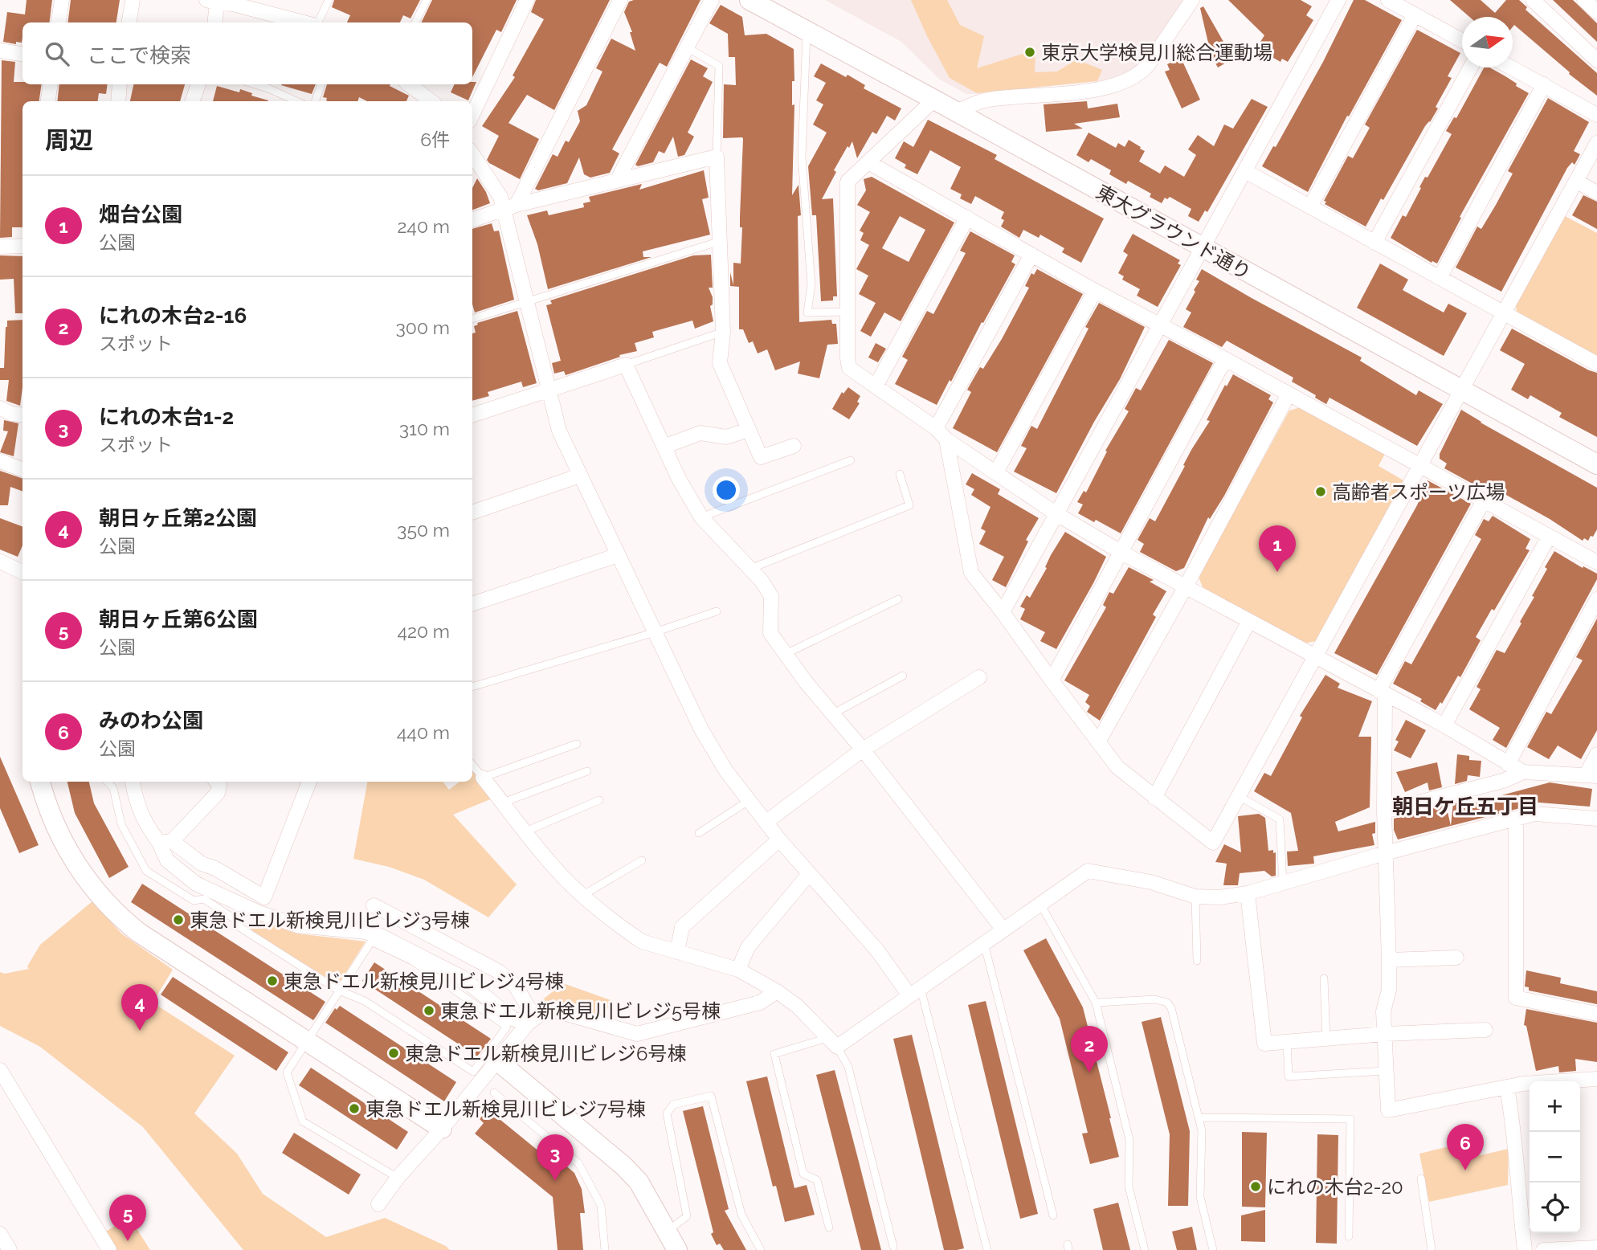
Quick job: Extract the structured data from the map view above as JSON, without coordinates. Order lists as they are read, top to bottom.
{
  "streets": {
    "street": ["東大グラウンド通り"]
  },
  "districts": ["朝日ケ丘五丁目"],
  "places": [
    "東京大学検見川総合運動場",
    "高齢者スポーツ広場",
    "東急ドエル新検見川ビレジ3号棟",
    "東急ドエル新検見川ビレジ4号棟",
    "東急ドエル新検見川ビレジ5号棟",
    "東急ドエル新検見川ビレジ6号棟",
    "東急ドエル新検見川ビレジ7号棟",
    "にれの木台2-20"
  ],
  "north": "right",
  "page": {
    "search": "ここで検索",
    "heading": ["周辺", "6件"],
    "list": [
      {
        "mark": "1",
        "name": "畑台公園",
        "note": "公園",
        "value": "240 m"
      },
      {
        "mark": "2",
        "name": "にれの木台2-16",
        "note": "スポット",
        "value": "300 m"
      },
      {
        "mark": "3",
        "name": "にれの木台1-2",
        "note": "スポット",
        "value": "310 m"
      },
      {
        "mark": "4",
        "name": "朝日ヶ丘第2公園",
        "note": "公園",
        "value": "350 m"
      },
      {
        "mark": "5",
        "name": "朝日ヶ丘第6公園",
        "note": "公園",
        "value": "420 m"
      },
      {
        "mark": "6",
        "name": "みのわ公園",
        "note": "公園",
        "value": "440 m"
      }
    ],
    "pins": [
      "1",
      "4",
      "2",
      "6",
      "3",
      "5"
    ],
    "map_buttons": ["+", "−"]
  }
}
